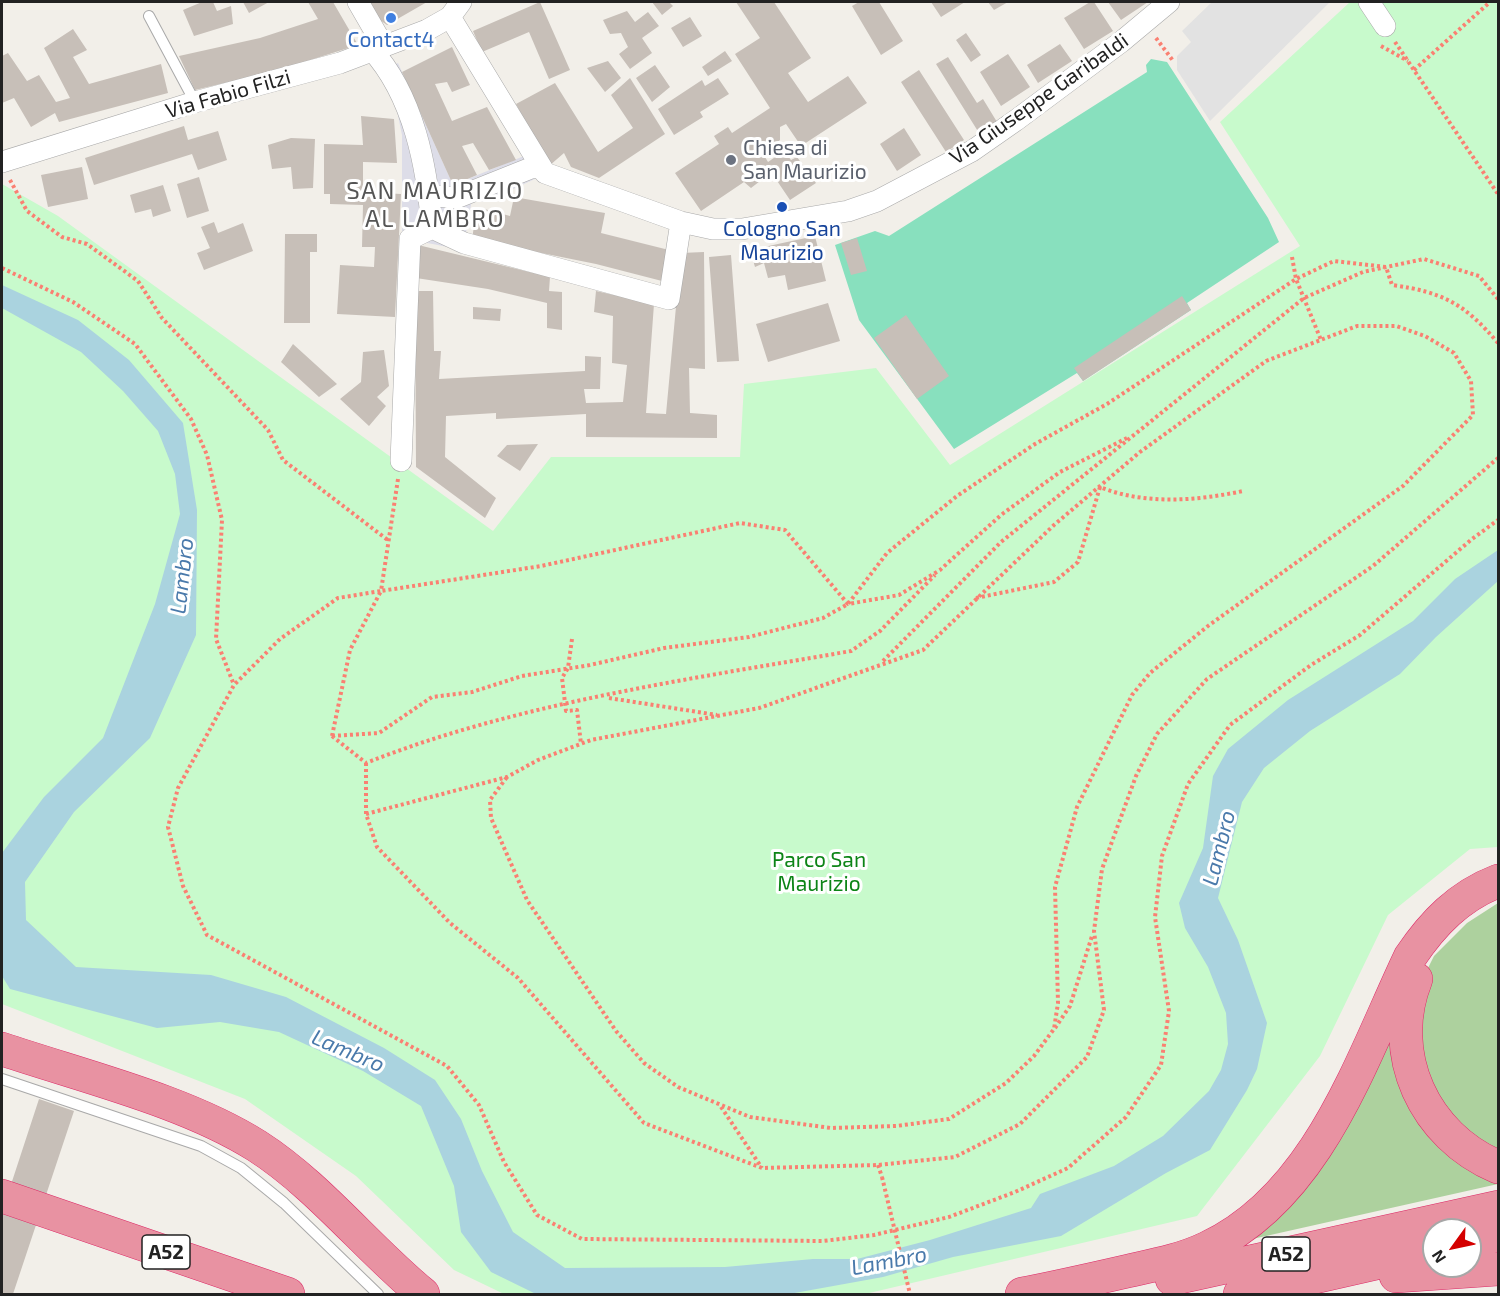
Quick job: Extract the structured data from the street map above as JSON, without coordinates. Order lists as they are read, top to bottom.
{
  "streets": {
    "highway": ["A52"],
    "street": ["Via Fabio Filzi", "Via Giuseppe Garibaldi"]
  },
  "districts": ["SAN MAURIZIO AL LAMBRO"],
  "water": ["Lambro"],
  "parks": ["Parco San Maurizio"],
  "places": ["Contact4", "Chiesa di San Maurizio", "Cologno San Maurizio"],
  "north": "bottom left"
}
